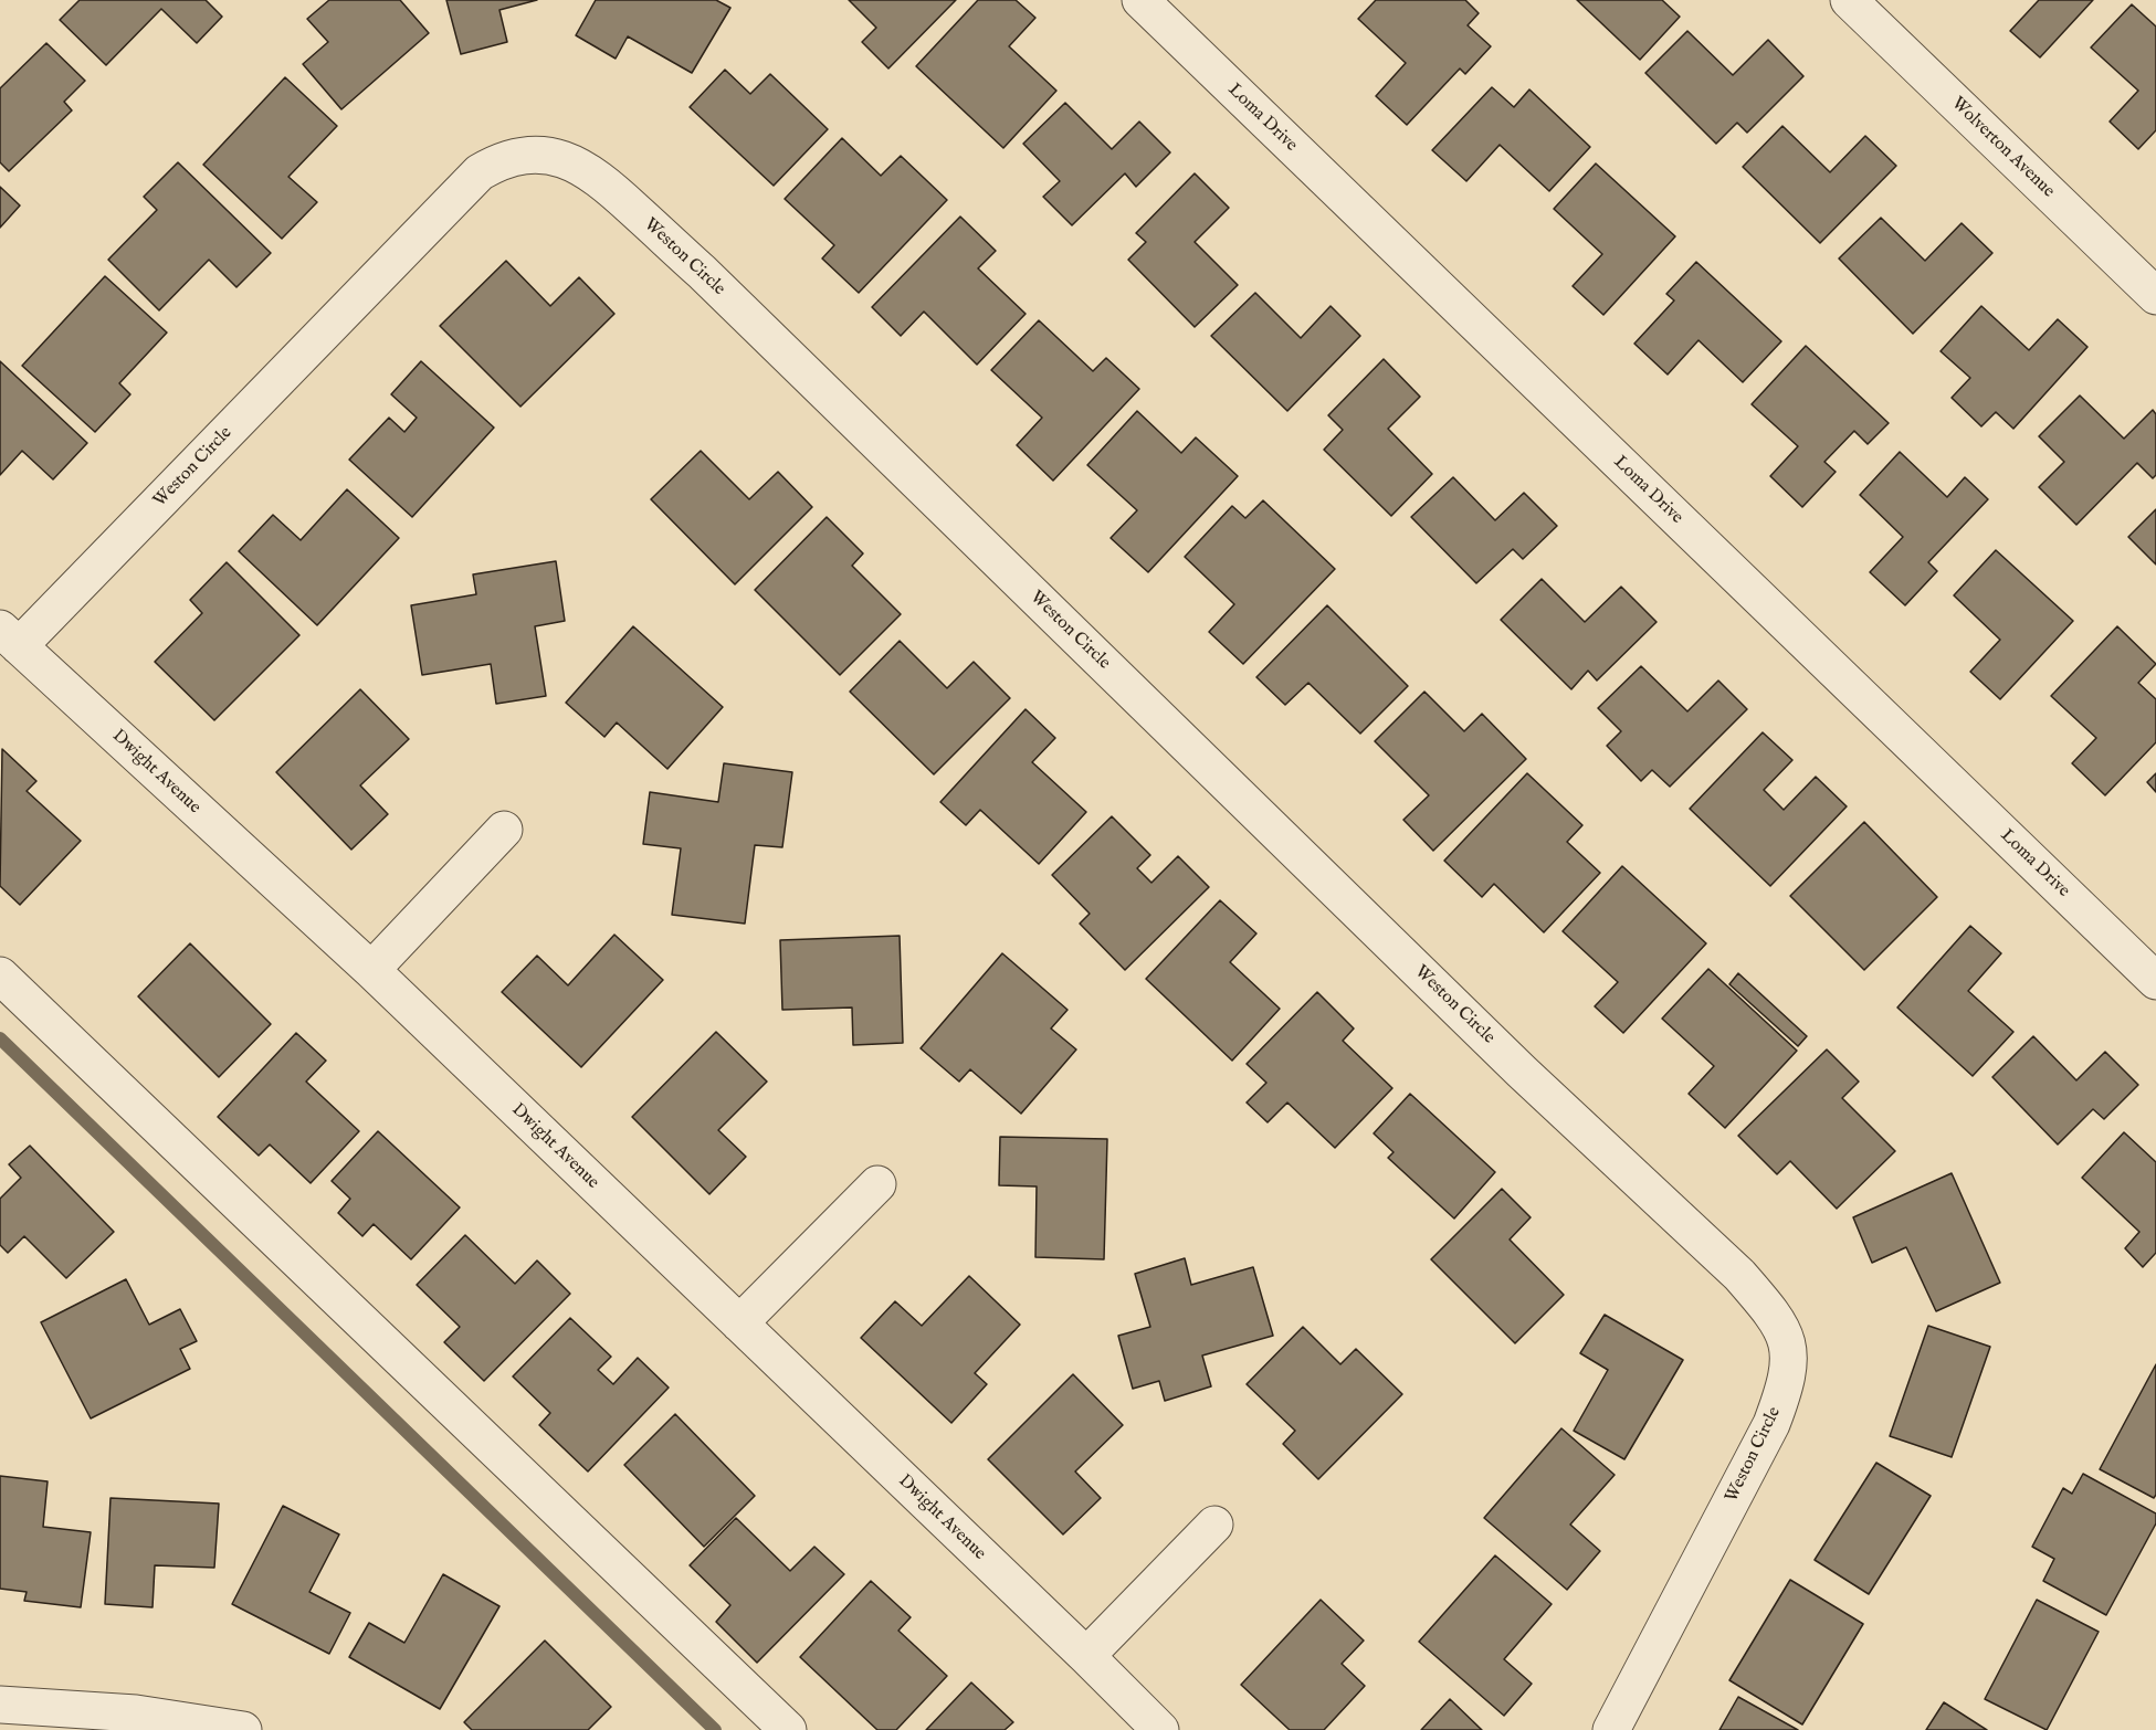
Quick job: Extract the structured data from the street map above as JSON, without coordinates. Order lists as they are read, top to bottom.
{
  "streets": {
    "street": [
      "Loma Drive",
      "Wolverton Avenue",
      "Weston Circle",
      "Dwight Avenue"
    ]
  },
  "crossings": [
    ["Weston Circle", "Dwight Avenue"]
  ]
}
